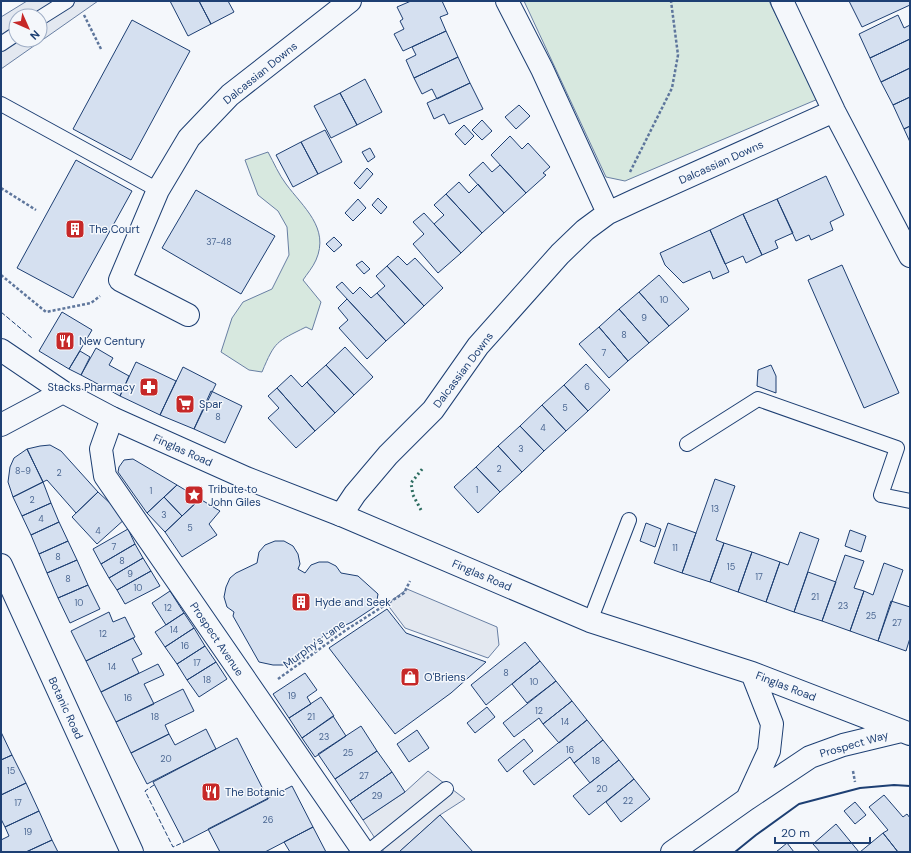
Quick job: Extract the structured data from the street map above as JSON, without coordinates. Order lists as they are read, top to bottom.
{
  "streets": {
    "street": [
      "Dalcassian Downs",
      "Finglas Road",
      "Prospect Avenue",
      "Botanic Road",
      "Prospect Way"
    ],
    "path": ["Murphy's Lane"]
  },
  "crossings": [
    ["Dalcassian Downs", "Finglas Road"],
    ["Finglas Road", "Prospect Avenue"],
    ["Finglas Road", "Prospect Way"]
  ],
  "places": {
    "building": ["The Court", "Hyde and Seek"],
    "restaurant": ["New Century", "The Botanic"],
    "pharmacy": ["Stacks Pharmacy"],
    "supermarket": ["Spar"],
    "place": ["Tribute to John Giles"],
    "shop": ["O'Briens"]
  },
  "house_numbers": [
    "37-48",
    "10",
    "9",
    "8",
    "7",
    "6",
    "5",
    "8",
    "4",
    "3",
    "2",
    "8-9",
    "2",
    "1",
    "1",
    "2",
    "13",
    "3",
    "4",
    "5",
    "4",
    "7",
    "11",
    "8",
    "8",
    "15",
    "9",
    "17",
    "8",
    "10",
    "21",
    "10",
    "23",
    "12",
    "25",
    "27",
    "14",
    "12",
    "16",
    "17",
    "14",
    "8",
    "18",
    "10",
    "19",
    "16",
    "12",
    "18",
    "21",
    "14",
    "23",
    "16",
    "25",
    "20",
    "18",
    "15",
    "27",
    "20",
    "29",
    "22",
    "17",
    "26",
    "19"
  ],
  "scale_bar": "20 m",
  "north": "bottom right"
}
